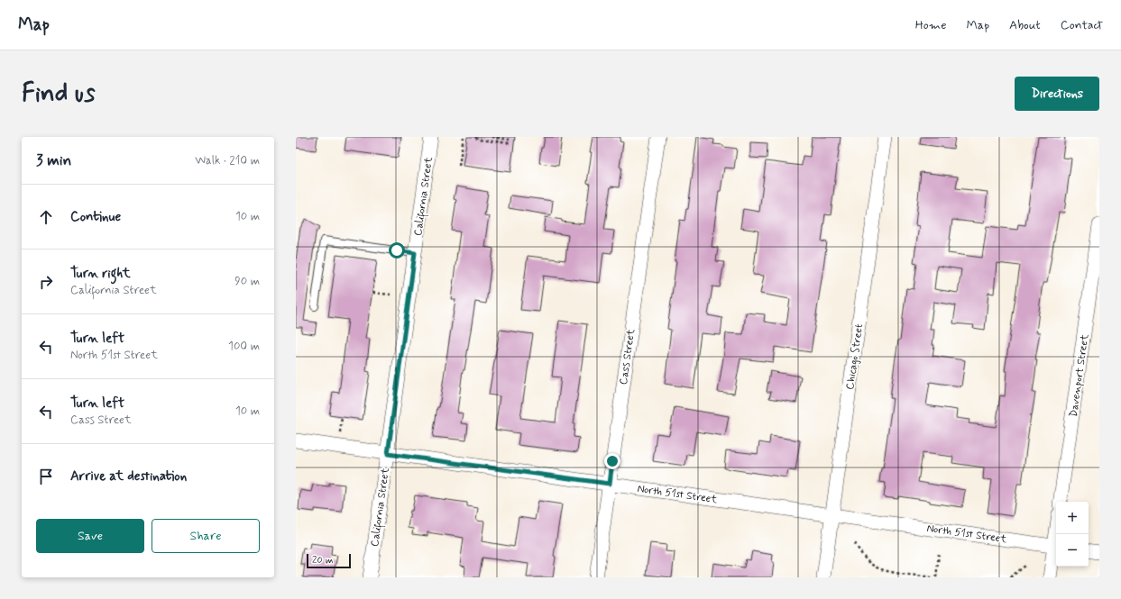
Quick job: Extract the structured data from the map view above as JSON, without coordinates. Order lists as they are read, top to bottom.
{
  "streets": {
    "street": [
      "California Street",
      "Cass Street",
      "Chicago Street",
      "Davenport Street",
      "North 51st Street"
    ]
  },
  "crossings": [
    ["California Street", "North 51st Street"],
    ["Cass Street", "North 51st Street"],
    ["Chicago Street", "North 51st Street"]
  ],
  "scale_bar": "20 m",
  "page": {
    "header": "Map",
    "nav": [
      "Home",
      "Map",
      "About",
      "Contact"
    ],
    "buttons": [
      "Directions",
      ["Save", "Share"]
    ],
    "title": "Find us",
    "heading": ["3 min", "Walk · 210 m"],
    "list": [
      ["Continue", "10 m"],
      ["Turn right", "California Street", "90 m"],
      ["Turn left", "North 51st Street", "100 m"],
      ["Turn left", "Cass Street", "10 m"],
      "Arrive at destination"
    ],
    "map_buttons": ["+", "−"],
    "scale": "20 m"
  }
}
